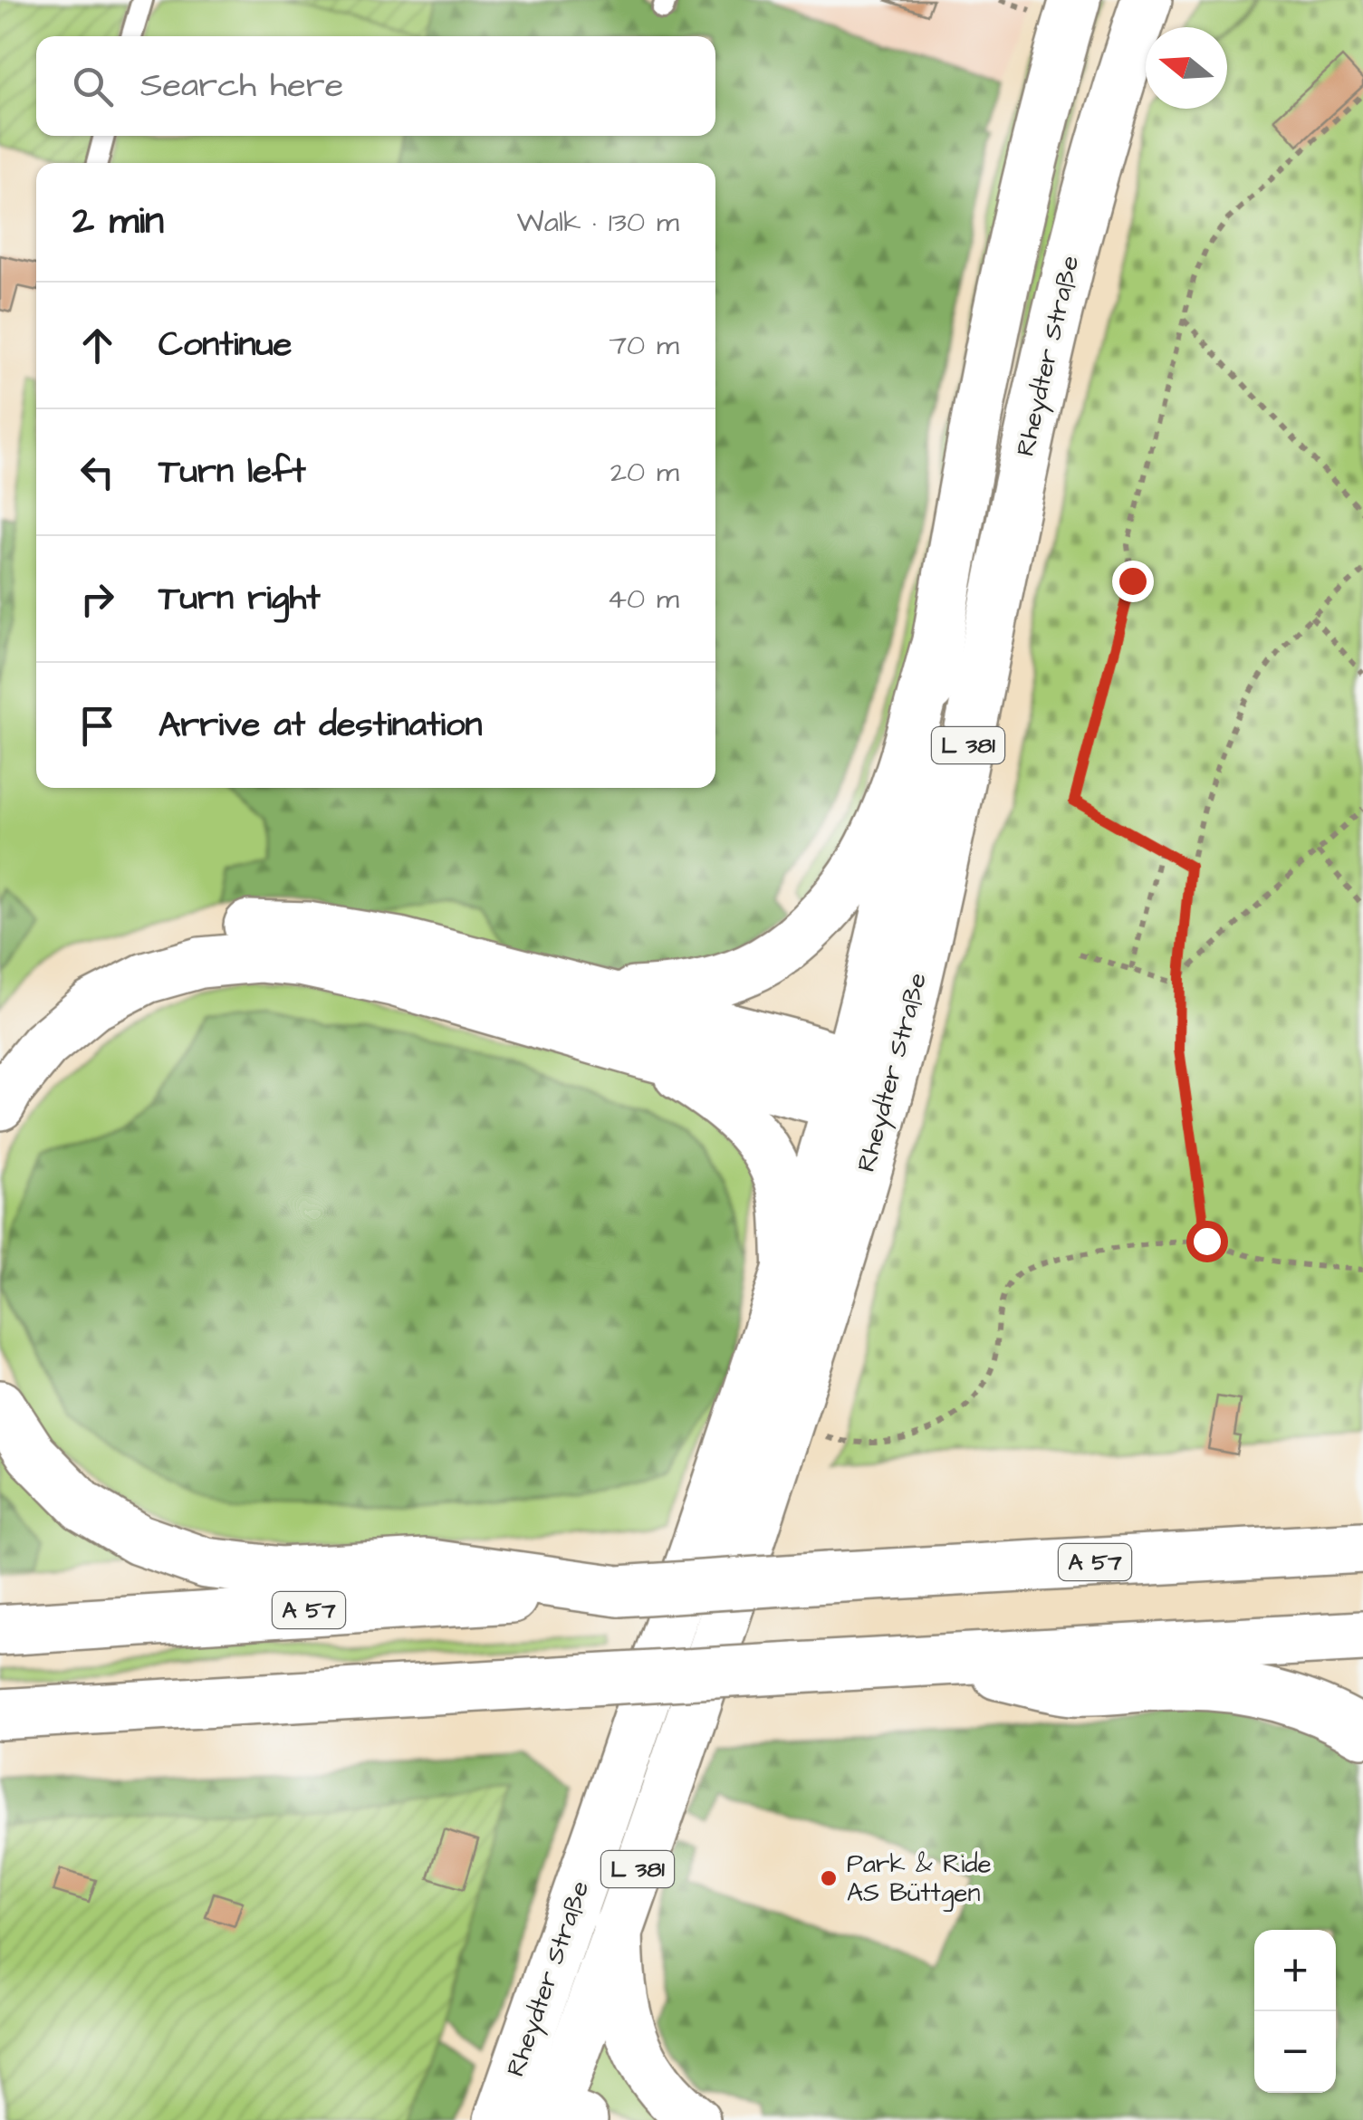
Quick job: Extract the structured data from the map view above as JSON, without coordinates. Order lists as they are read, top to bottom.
{
  "streets": {
    "main road": ["Rheydter Straße", "L 381", "A 57"]
  },
  "places": ["Park & Ride AS Büttgen"],
  "north": "left",
  "page": {
    "search": "Search here",
    "heading": ["2 min", "Walk · 130 m"],
    "list": [
      ["Continue", "70 m"],
      ["Turn left", "20 m"],
      ["Turn right", "40 m"],
      "Arrive at destination"
    ],
    "map_buttons": ["+", "−"]
  }
}
